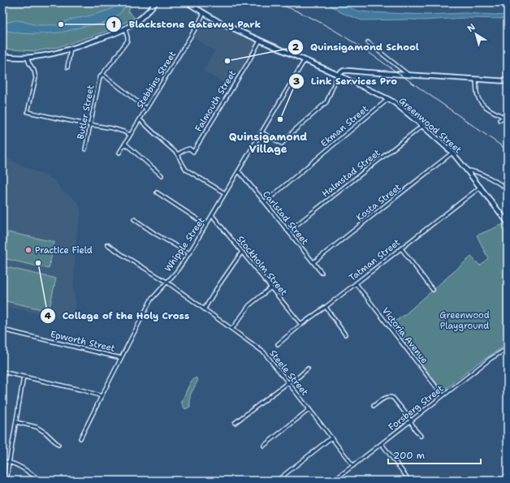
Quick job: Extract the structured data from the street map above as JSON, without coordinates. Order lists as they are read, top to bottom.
{
  "streets": {
    "main road": ["Greenwood Street"],
    "street": [
      "Stebbins Street",
      "Falmouth Street",
      "Butler Street",
      "Ekman Street",
      "Halmstad Street",
      "Kosta Street",
      "Carlstad Street",
      "Whipple Street",
      "Tatman Street",
      "Stockholm Street",
      "Victoria Avenue",
      "Epworth Street",
      "Steele Street",
      "Forsberg Street"
    ]
  },
  "crossings": [
    ["Stebbins Street", "Greenwood Street"],
    ["Falmouth Street", "Greenwood Street"],
    ["Greenwood Street", "Ekman Street"],
    ["Greenwood Street", "Halmstad Street"],
    ["Greenwood Street", "Kosta Street"],
    ["Greenwood Street", "Whipple Street"],
    ["Greenwood Street", "Tatman Street"],
    ["Ekman Street", "Carlstad Street"],
    ["Halmstad Street", "Carlstad Street"],
    ["Kosta Street", "Carlstad Street"],
    ["Carlstad Street", "Whipple Street"],
    ["Whipple Street", "Stockholm Street"],
    ["Whipple Street", "Epworth Street"],
    ["Whipple Street", "Steele Street"],
    ["Tatman Street", "Stockholm Street"],
    ["Tatman Street", "Victoria Avenue"],
    ["Victoria Avenue", "Forsberg Street"],
    ["Steele Street", "Forsberg Street"]
  ],
  "districts": ["Quinsigamond Village"],
  "parks": ["Greenwood Playground"],
  "places": [
    "Blackstone Gateway Park",
    "Quinsigamond School",
    "Link Services Pro",
    "Practice Field",
    "College of the Holy Cross"
  ],
  "scale_bar": "200 m",
  "north": "top left"
}
